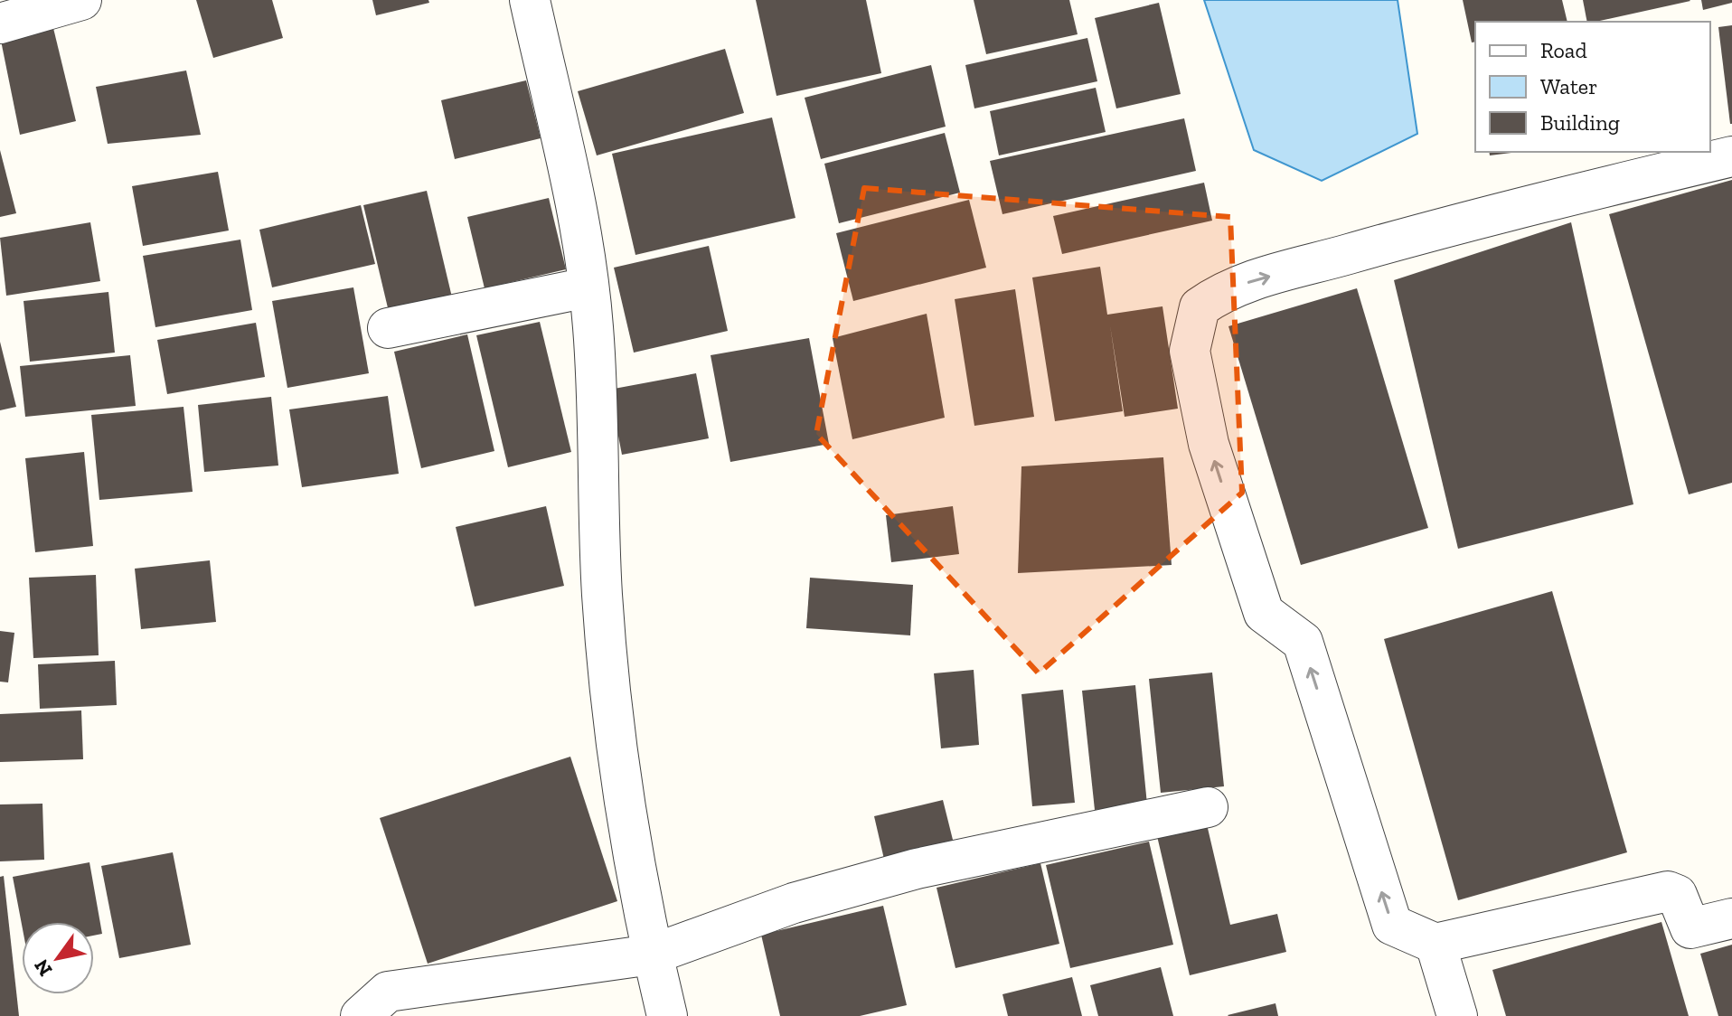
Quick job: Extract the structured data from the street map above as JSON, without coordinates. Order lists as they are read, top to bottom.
{
  "legend": ["Road", "Water", "Building"],
  "north": "bottom left"
}
